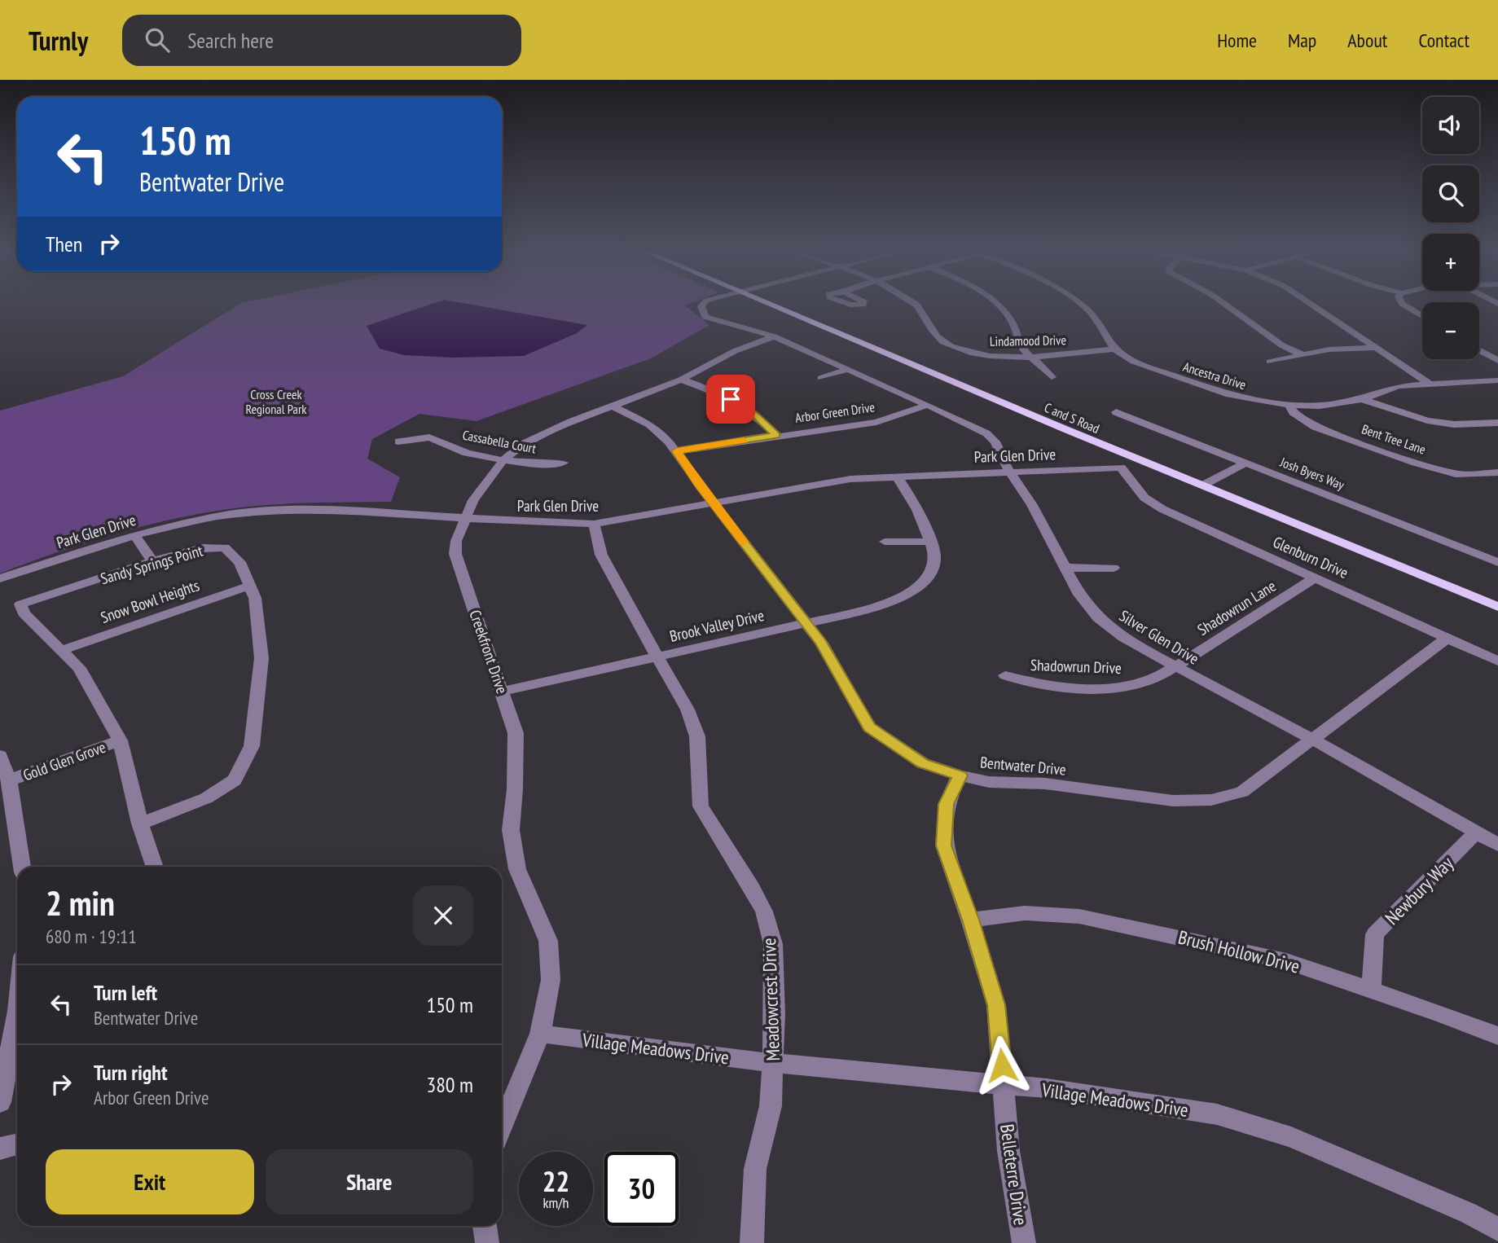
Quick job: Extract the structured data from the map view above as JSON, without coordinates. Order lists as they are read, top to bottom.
{
  "streets": {
    "main road": ["C and S Road"],
    "street": [
      "Lindamood Drive",
      "Ancestra Drive",
      "Arbor Green Drive",
      "Bent Tree Lane",
      "Cassabella Court",
      "Park Glen Drive",
      "Josh Byers Way",
      "Glenburn Drive",
      "Sandy Springs Point",
      "Snow Bowl Heights",
      "Shadowrun Lane",
      "Brook Valley Drive",
      "Silver Glen Drive",
      "Creekfront Drive",
      "Shadowrun Drive",
      "Gold Glen Grove",
      "Bentwater Drive",
      "Newbury Way",
      "Brush Hollow Drive",
      "Meadowcrest Drive",
      "Village Meadows Drive",
      "Belleterre Drive"
    ]
  },
  "crossings": [
    ["Lindamood Drive", "Ancestra Drive"],
    ["Ancestra Drive", "Bent Tree Lane"],
    ["Arbor Green Drive", "Silver Glen Drive"],
    ["Arbor Green Drive", "Bentwater Drive"],
    ["Cassabella Court", "Creekfront Drive"],
    ["Park Glen Drive", "Glenburn Drive"],
    ["Park Glen Drive", "Brook Valley Drive"],
    ["Park Glen Drive", "Silver Glen Drive"],
    ["Park Glen Drive", "Creekfront Drive"],
    ["Park Glen Drive", "Bentwater Drive"],
    ["Park Glen Drive", "Meadowcrest Drive"],
    ["Glenburn Drive", "Shadowrun Lane"],
    ["Glenburn Drive", "Bentwater Drive"],
    ["Sandy Springs Point", "Snow Bowl Heights"],
    ["Sandy Springs Point", "Gold Glen Grove"],
    ["Shadowrun Lane", "Silver Glen Drive"],
    ["Shadowrun Lane", "Shadowrun Drive"],
    ["Brook Valley Drive", "Creekfront Drive"],
    ["Brook Valley Drive", "Bentwater Drive"],
    ["Brook Valley Drive", "Meadowcrest Drive"],
    ["Silver Glen Drive", "Creekfront Drive"],
    ["Silver Glen Drive", "Shadowrun Drive"],
    ["Silver Glen Drive", "Bentwater Drive"],
    ["Silver Glen Drive", "Newbury Way"],
    ["Creekfront Drive", "Bentwater Drive"],
    ["Creekfront Drive", "Village Meadows Drive"],
    ["Bentwater Drive", "Belleterre Drive"],
    ["Newbury Way", "Brush Hollow Drive"],
    ["Brush Hollow Drive", "Belleterre Drive"],
    ["Meadowcrest Drive", "Village Meadows Drive"],
    ["Village Meadows Drive", "Belleterre Drive"]
  ],
  "parks": ["Cross Creek Regional Park"],
  "page": {
    "header": "Turnly",
    "search": "Search here",
    "nav": [
      "Home",
      "Map",
      "About",
      "Contact"
    ],
    "map_buttons": ["+", "−"],
    "turn": ["150 m", "Bentwater Drive"],
    "then": "Then",
    "heading": ["2 min", "680 m · 19:11"],
    "list": [
      {
        "name": "Turn left",
        "note": "Bentwater Drive",
        "value": "150 m"
      },
      {
        "name": "Turn right",
        "note": "Arbor Green Drive",
        "value": "380 m"
      }
    ],
    "buttons": ["Exit", "Share"],
    "speed": "22 km/h",
    "limit": "30"
  }
}
